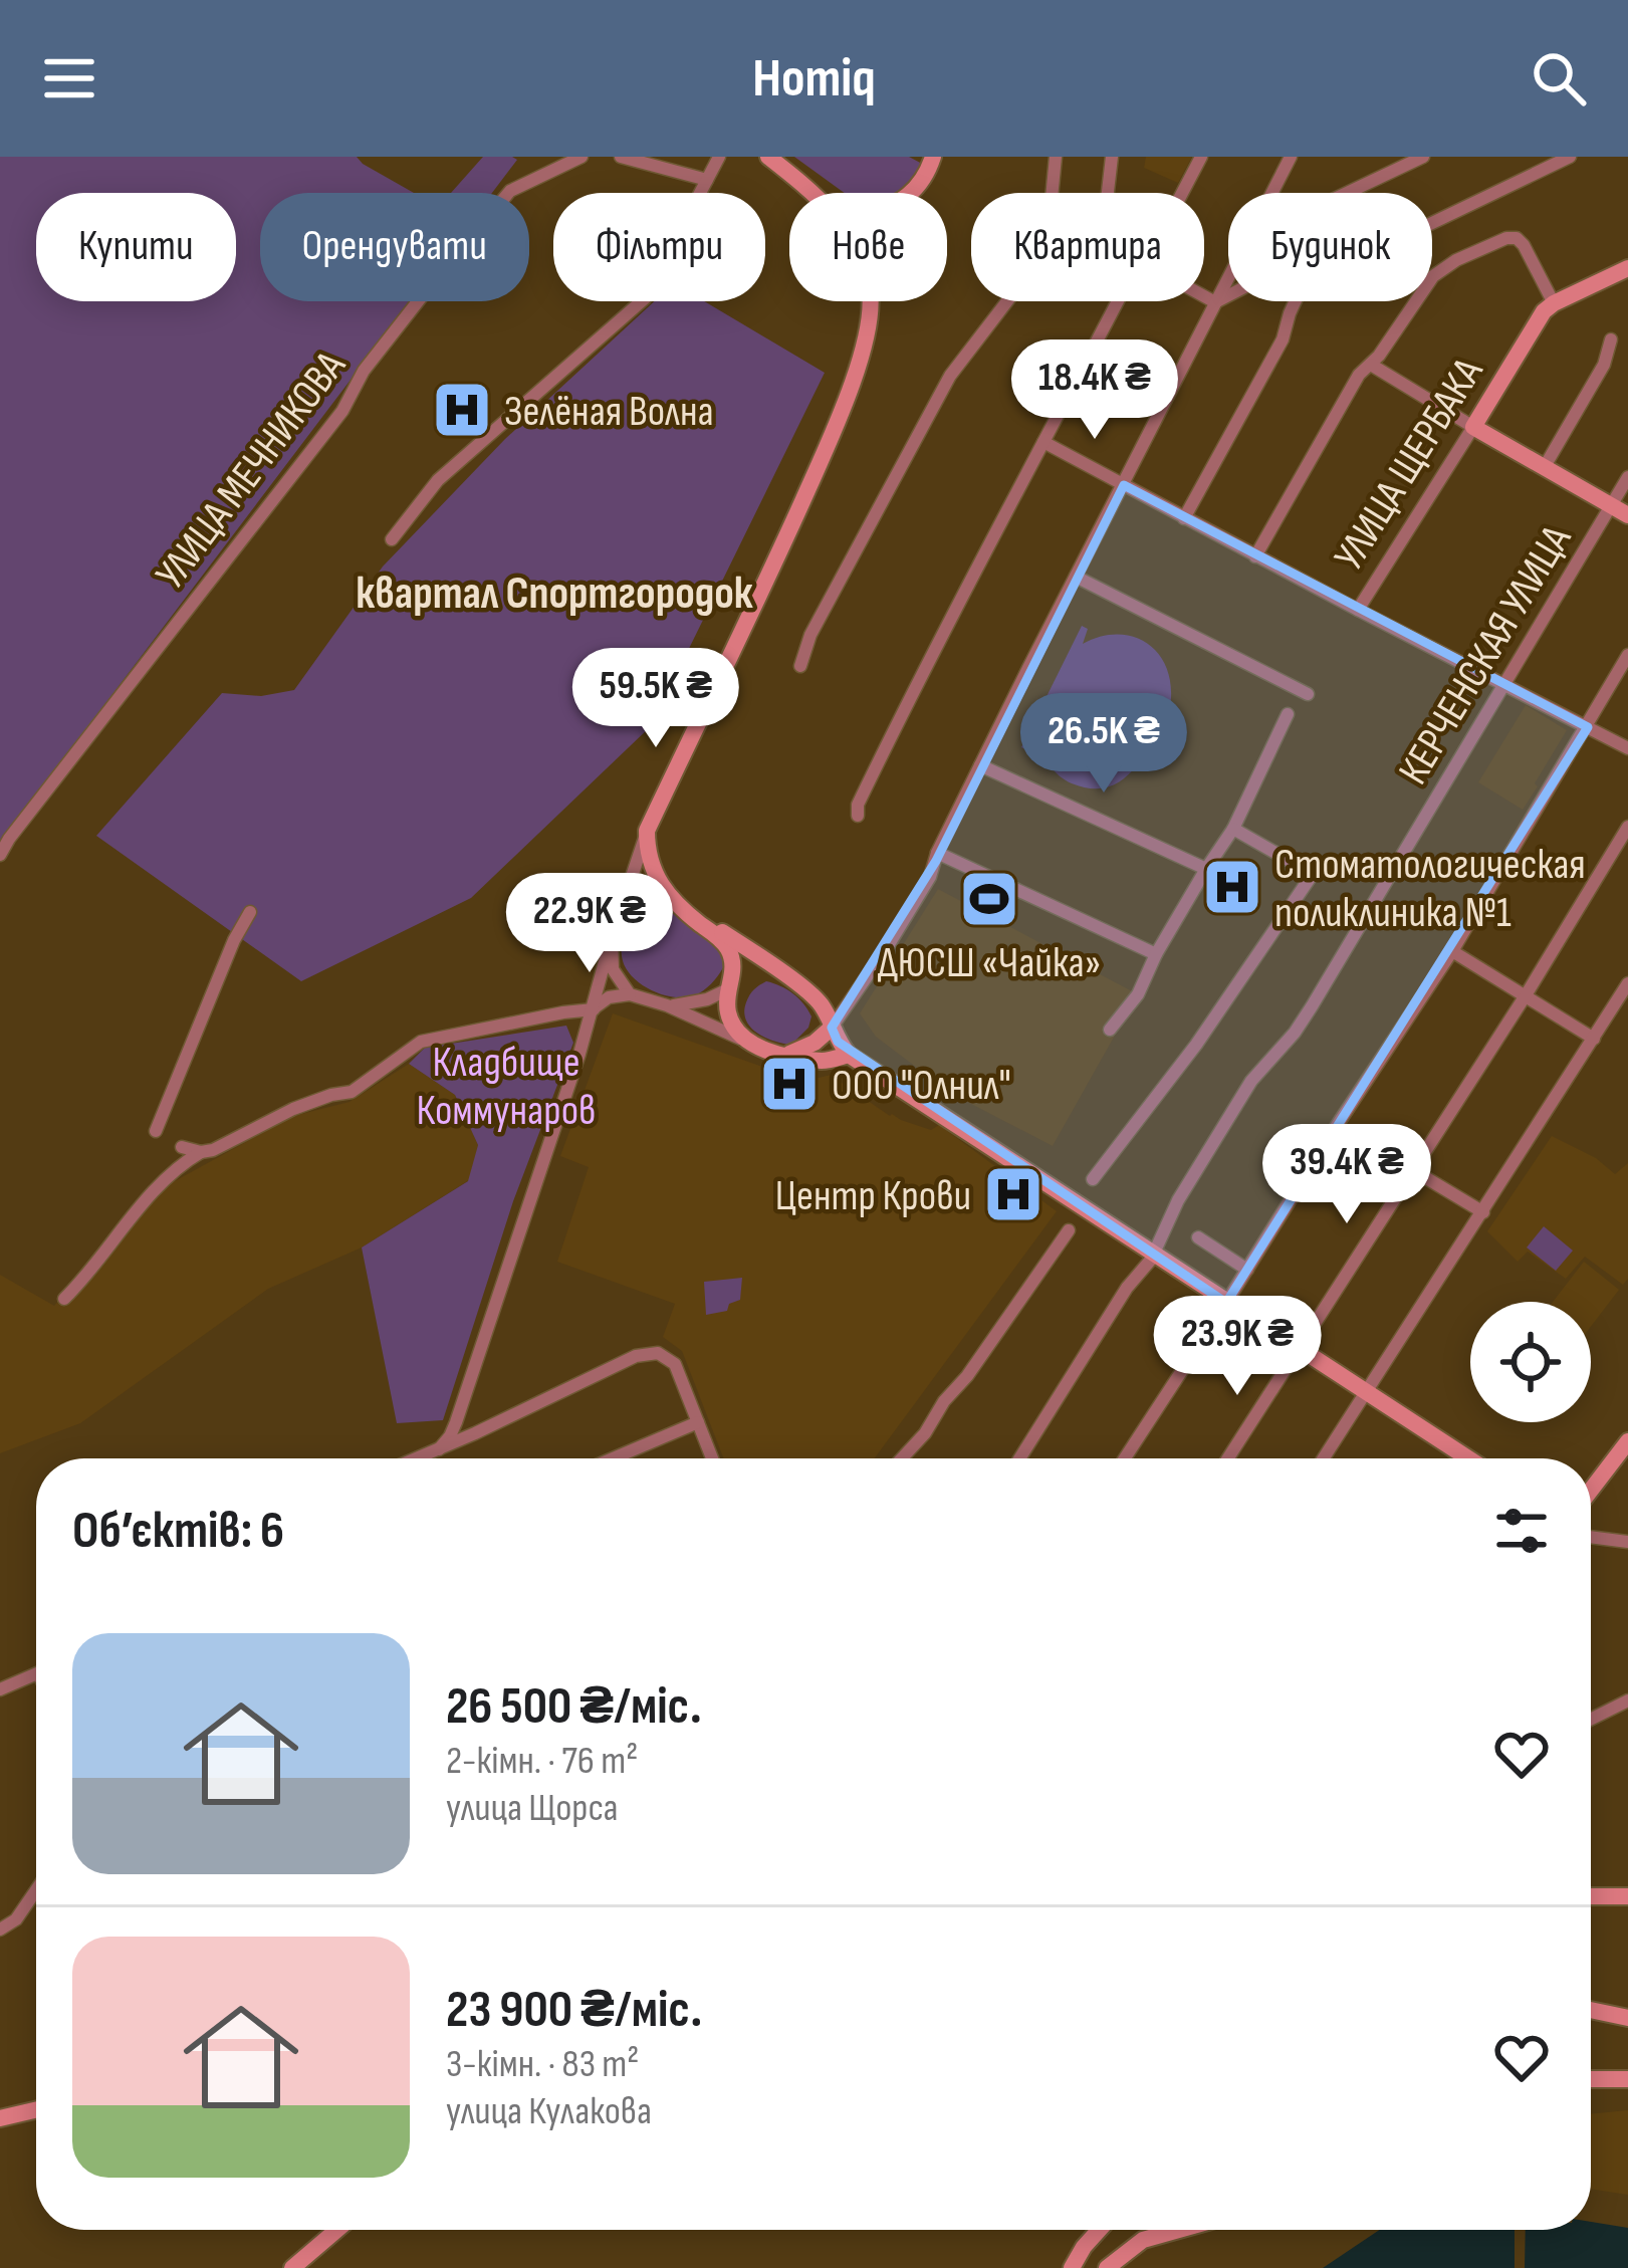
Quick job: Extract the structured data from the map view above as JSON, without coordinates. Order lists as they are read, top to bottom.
{
  "streets": {
    "main road": ["УЛИЦА ЩЕРБАКА"],
    "street": ["УЛИЦА МЕЧНИКОВА", "КЕРЧЕНСКАЯ УЛИЦА"]
  },
  "districts": ["квартал Спортгородок"],
  "parks": ["Кладбище Коммунаров"],
  "places": {
    "hospital": [
      "Зелёная Волна",
      "Стоматологическая поликлиника №1",
      "ООО \"Олнил\"",
      "Центр Крови"
    ],
    "sports": ["ДЮСШ «Чайка»"]
  },
  "page": {
    "header": "Homiq",
    "chip": [
      "Купити",
      "Орендувати",
      "Фільтри",
      "Нове",
      "Квартира",
      "Будинок"
    ],
    "price": [
      "18.4K ₴",
      "59.5K ₴",
      "26.5K ₴",
      "22.9K ₴",
      "39.4K ₴",
      "23.9K ₴"
    ],
    "heading": "Об’єктів: 6",
    "list": [
      {
        "name": "26 500 ₴/міс.",
        "note": "2-кімн. · 76 m² · улица Щорса"
      },
      {
        "name": "23 900 ₴/міс.",
        "note": "3-кімн. · 83 m² · улица Кулакова"
      }
    ]
  }
}
